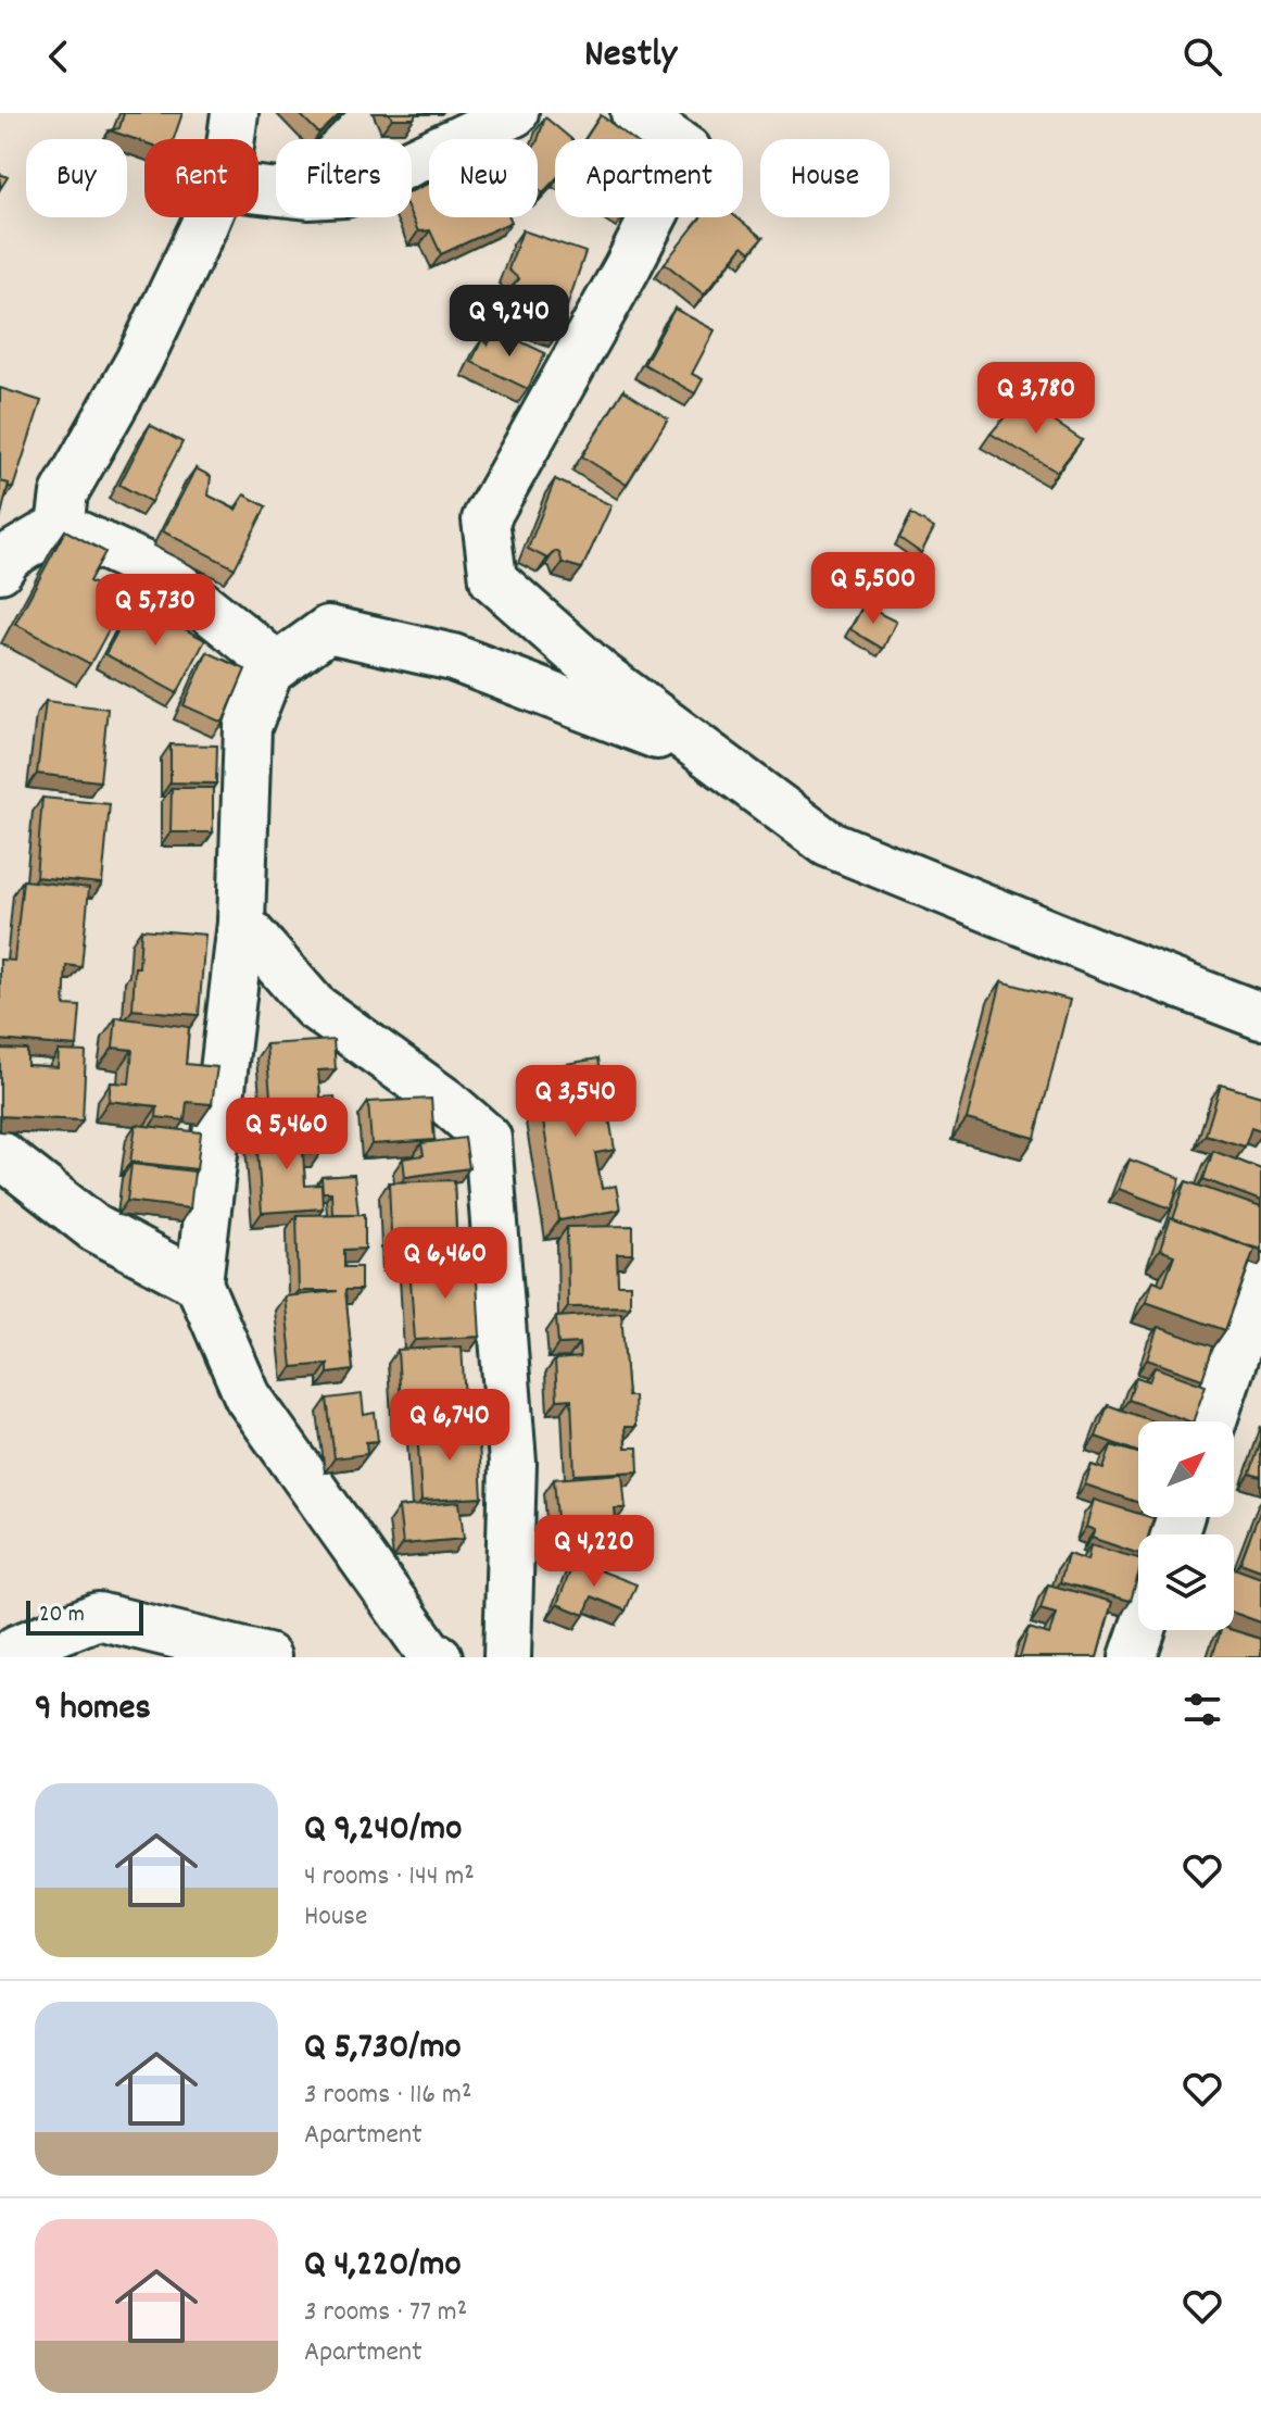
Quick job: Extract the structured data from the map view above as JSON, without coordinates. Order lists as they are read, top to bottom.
{
  "scale_bar": "20 m",
  "north": "top right",
  "page": {
    "header": "Nestly",
    "chip": [
      "Buy",
      "Rent",
      "Filters",
      "New",
      "Apartment",
      "House"
    ],
    "price": [
      "Q 9,240",
      "Q 3,780",
      "Q 5,500",
      "Q 5,730",
      "Q 3,540",
      "Q 5,460",
      "Q 6,460",
      "Q 6,740",
      "Q 4,220"
    ],
    "scale": "20 m",
    "heading": "9 homes",
    "list": [
      {
        "name": "Q 9,240/mo",
        "note": "4 rooms · 144 m² · House"
      },
      {
        "name": "Q 5,730/mo",
        "note": "3 rooms · 116 m² · Apartment"
      },
      {
        "name": "Q 4,220/mo",
        "note": "3 rooms · 77 m² · Apartment"
      }
    ]
  }
}
